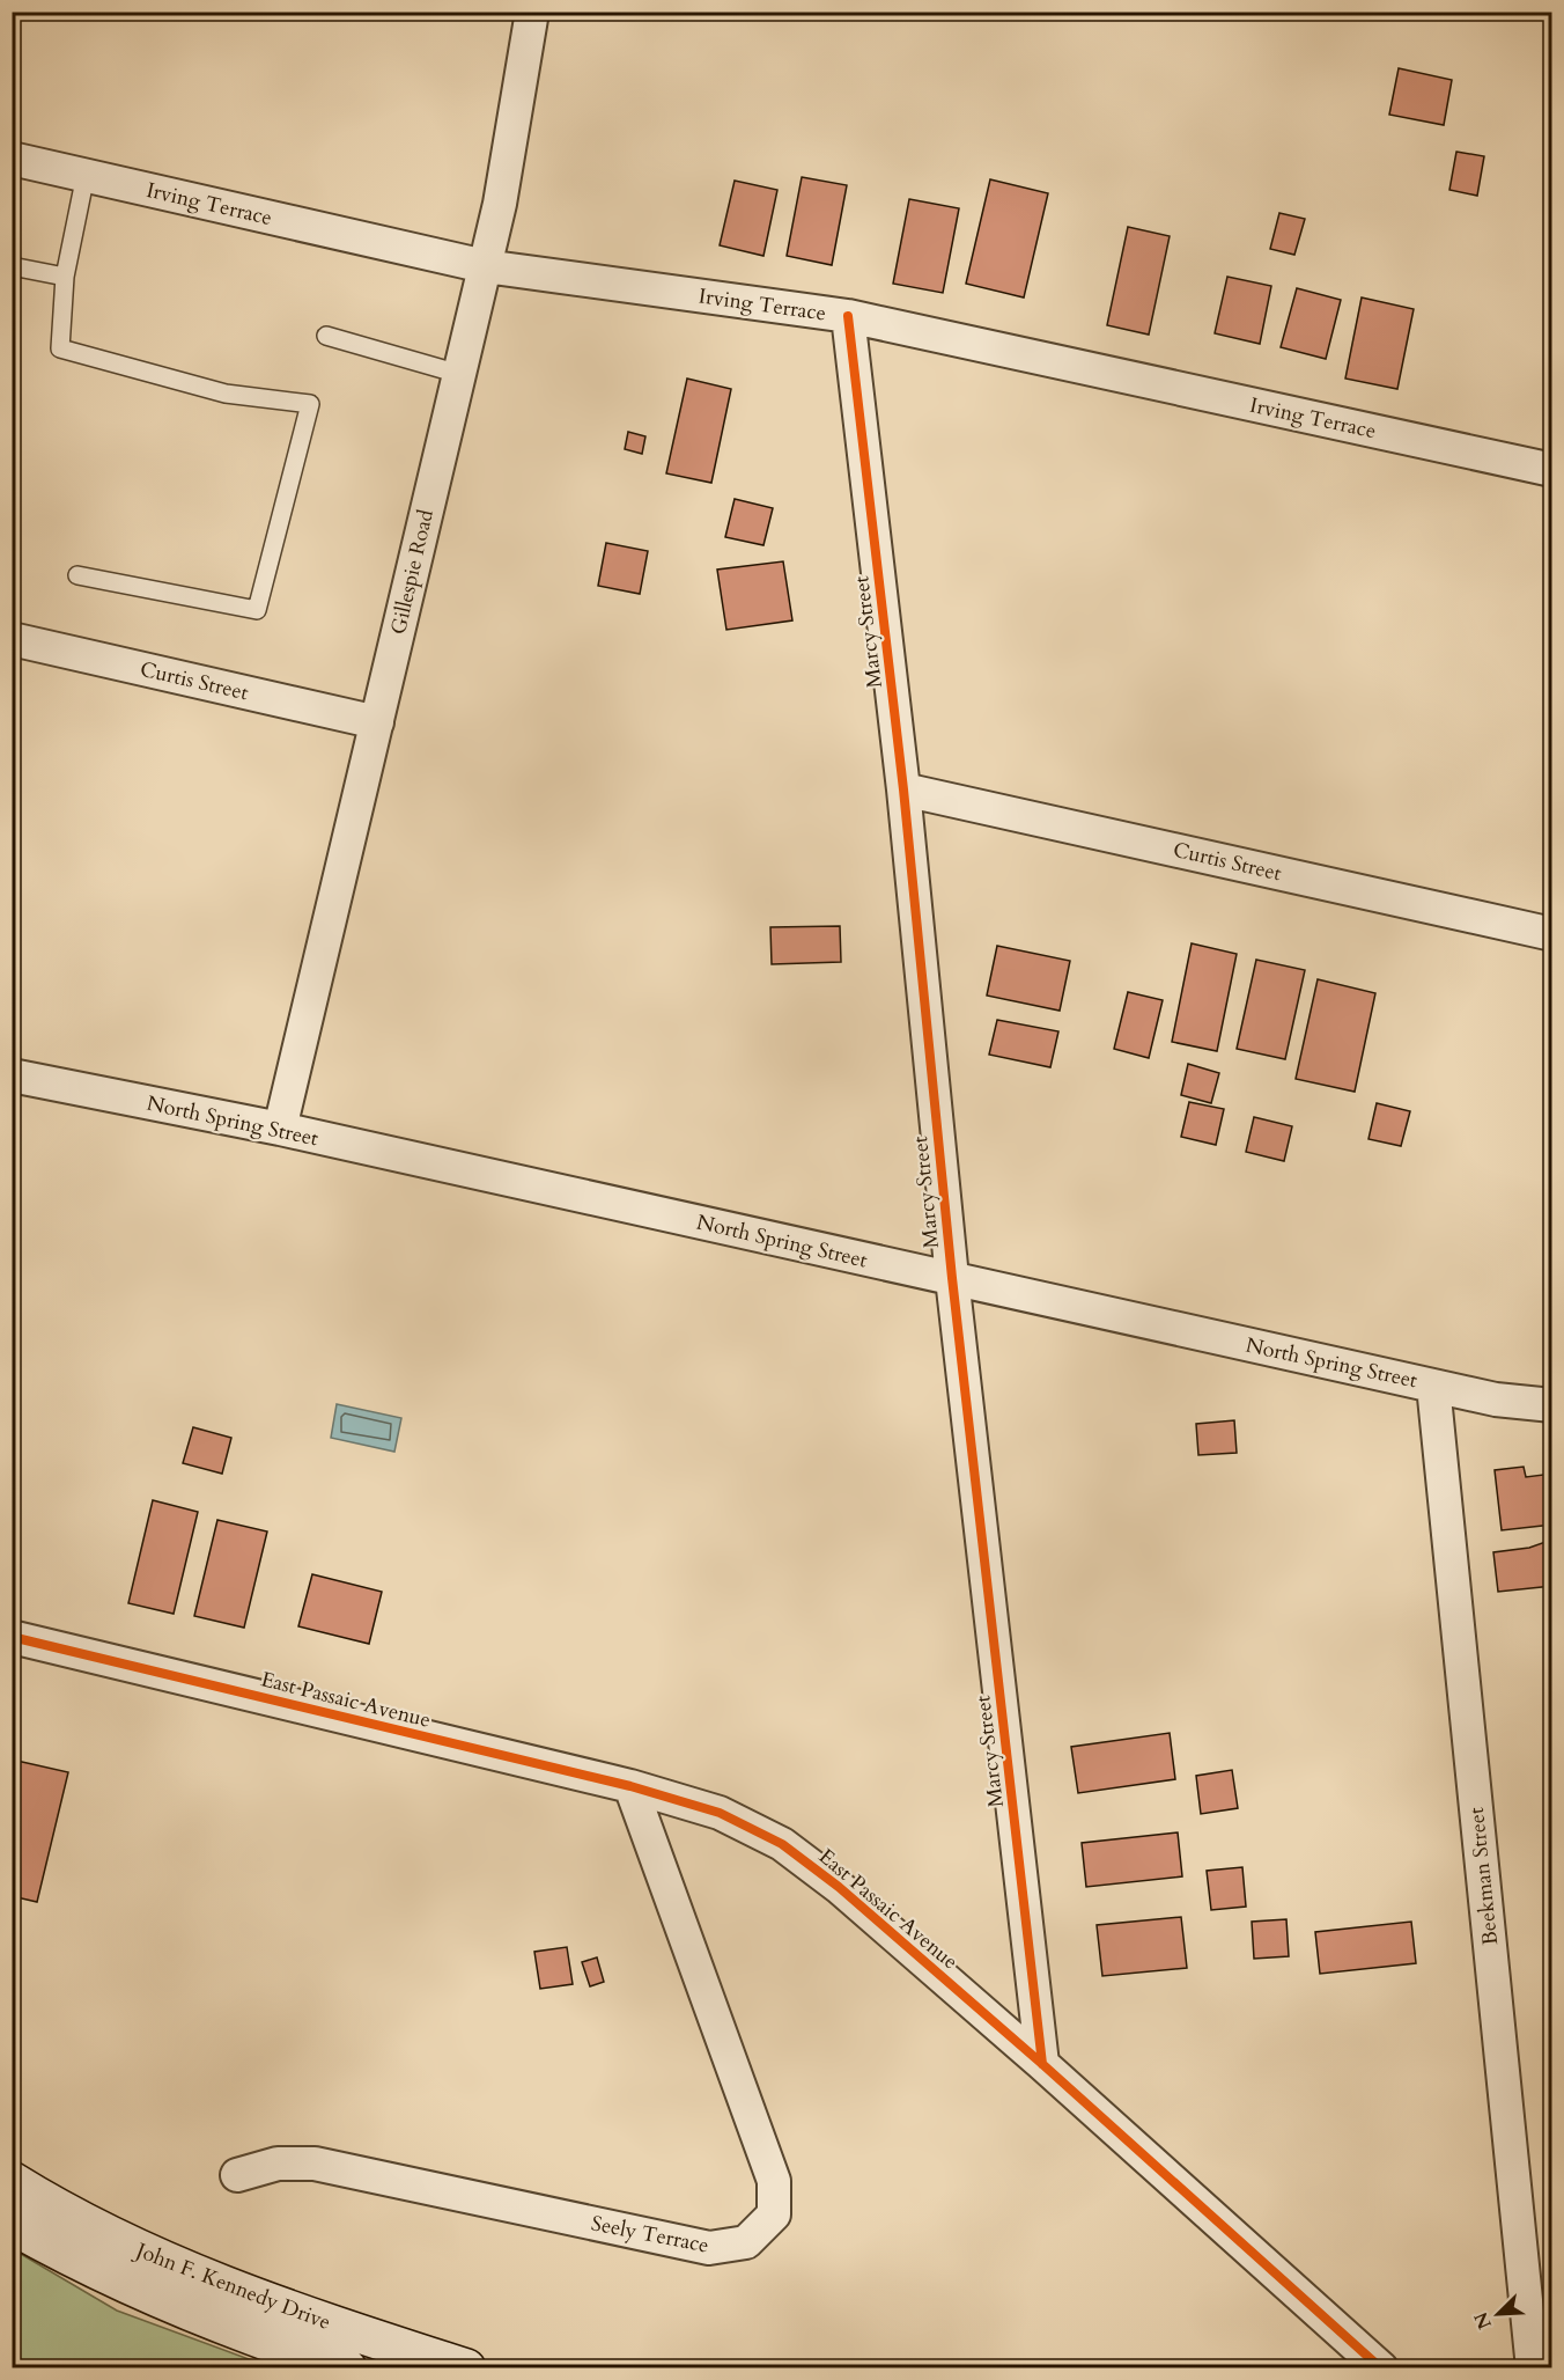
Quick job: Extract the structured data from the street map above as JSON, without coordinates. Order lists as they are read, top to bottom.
{
  "streets": {
    "main road": ["John F. Kennedy Drive"],
    "street": [
      "Irving Terrace",
      "Gillespie Road",
      "Marcy Street",
      "Curtis Street",
      "North Spring Street",
      "East Passaic Avenue",
      "Beekman Street",
      "Seely Terrace"
    ]
  },
  "crossings": [
    ["Irving Terrace", "Gillespie Road"],
    ["Irving Terrace", "Marcy Street"],
    ["Gillespie Road", "Curtis Street"],
    ["Gillespie Road", "North Spring Street"],
    ["Marcy Street", "Curtis Street"],
    ["Marcy Street", "North Spring Street"],
    ["Marcy Street", "East Passaic Avenue"],
    ["North Spring Street", "Beekman Street"],
    ["East Passaic Avenue", "Seely Terrace"]
  ],
  "north": "bottom left"
}
